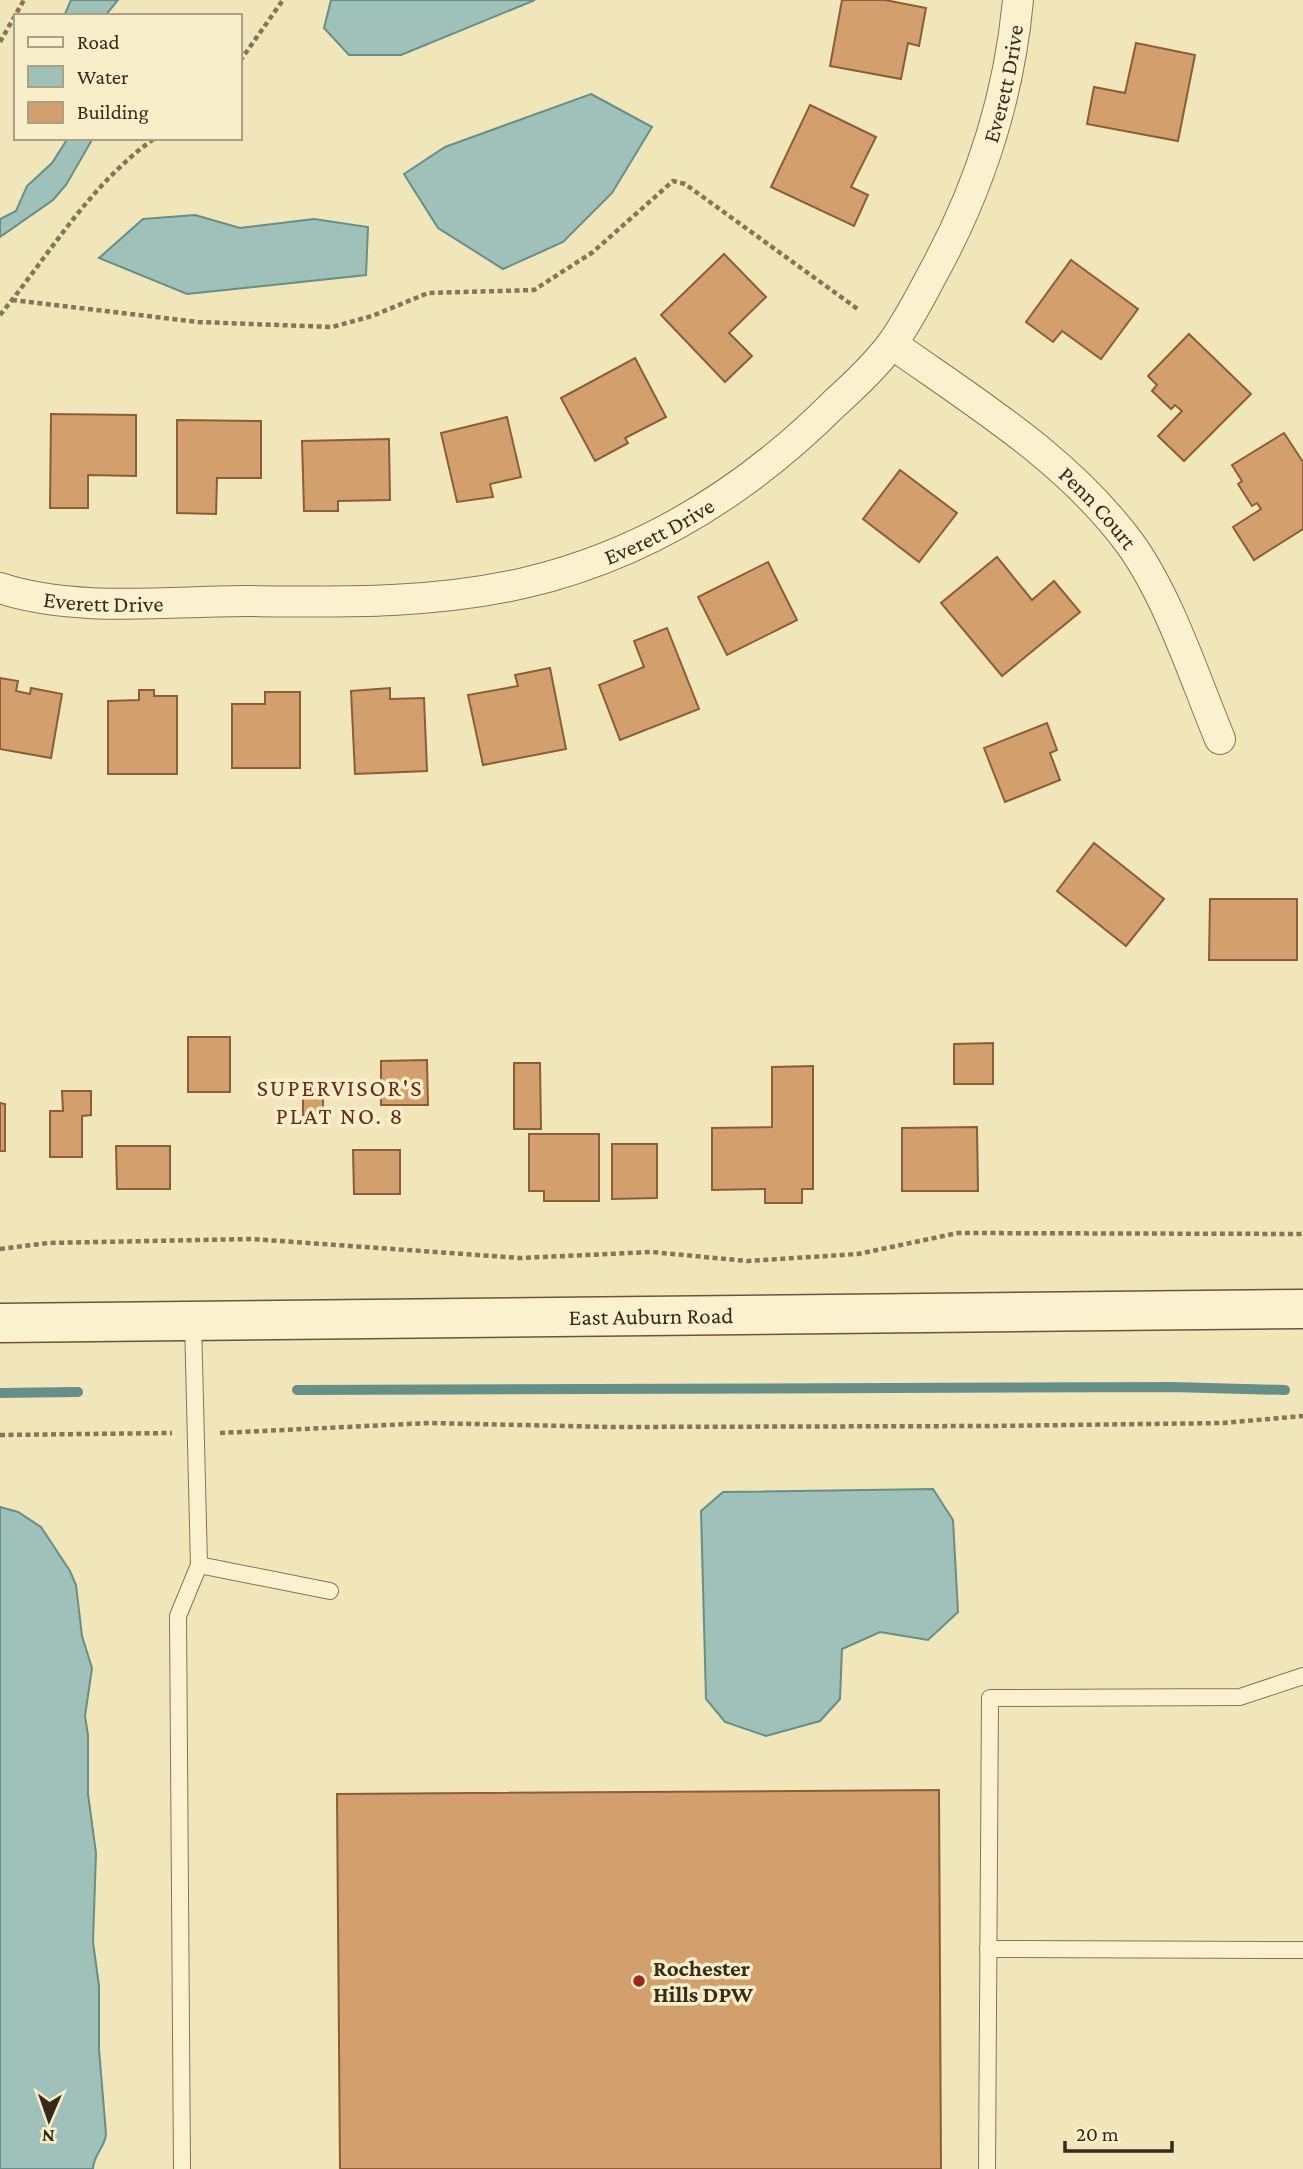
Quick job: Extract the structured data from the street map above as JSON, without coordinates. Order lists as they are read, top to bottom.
{
  "streets": {
    "main road": ["East Auburn Road"],
    "street": ["Everett Drive", "Penn Court"]
  },
  "crossings": [
    ["Everett Drive", "Penn Court"]
  ],
  "districts": ["SUPERVISOR'S PLAT NO. 8"],
  "places": ["Rochester Hills DPW"],
  "legend": ["Road", "Water", "Building"],
  "scale_bar": "20 m",
  "north": "bottom"
}
